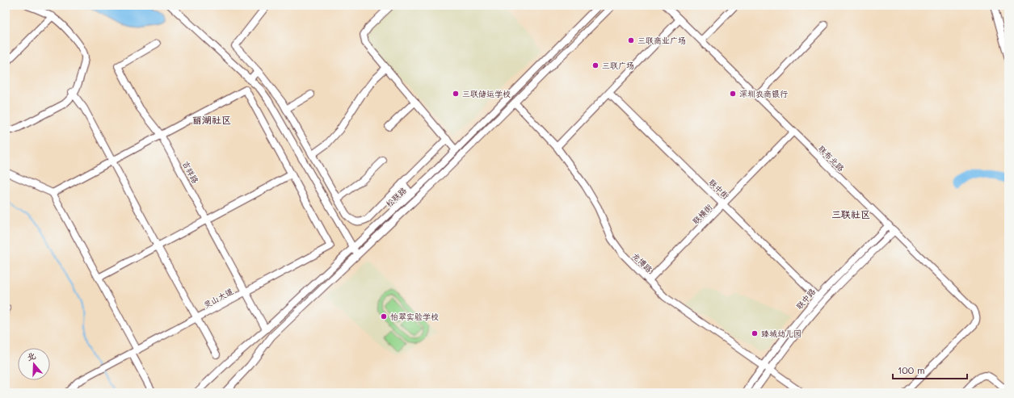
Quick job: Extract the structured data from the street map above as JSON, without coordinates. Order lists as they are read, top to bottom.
{
  "streets": {
    "street": [
      "联布北路",
      "吉祥路",
      "联中街",
      "松联路",
      "联横街",
      "龙博路",
      "灵山大道",
      "联中路"
    ]
  },
  "crossings": [
    ["联布北路", "联横街"],
    ["联布北路", "联中路"],
    ["吉祥路", "松联路"],
    ["吉祥路", "灵山大道"],
    ["联中街", "联横街"],
    ["联中街", "联中路"],
    ["松联路", "龙博路"],
    ["联横街", "龙博路"],
    ["龙博路", "联中路"]
  ],
  "districts": ["丽湖社区", "三联社区"],
  "places": [
    "三联商业广场",
    "三联广场",
    "三联储运学校",
    "深圳农商银行",
    "怡翠实验学校",
    "臻城幼儿园"
  ],
  "scale_bar": "100 m",
  "north": "top"
}
